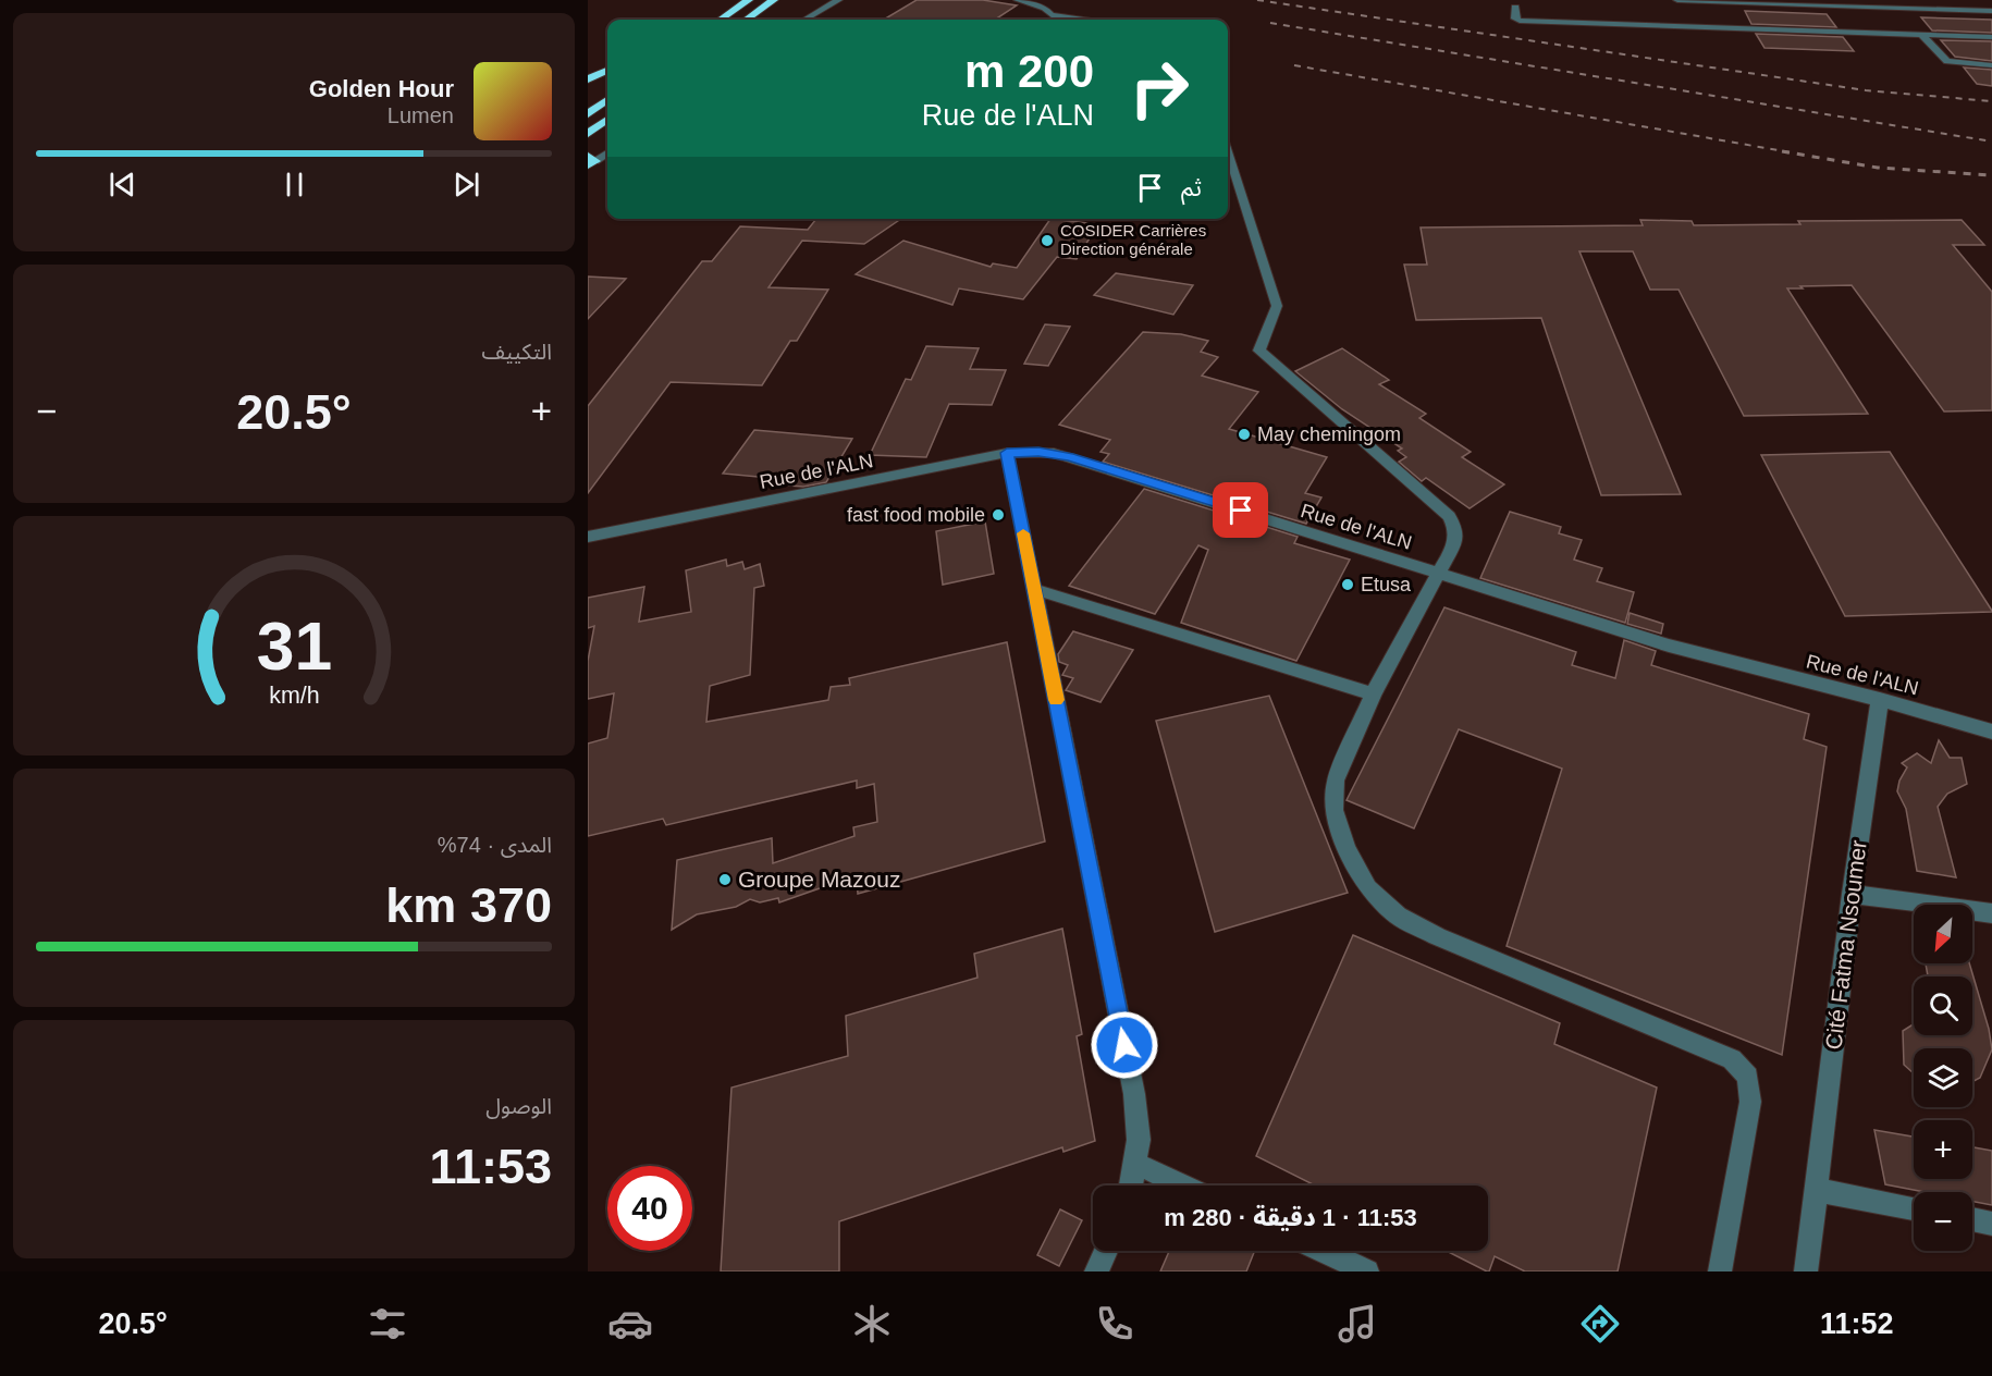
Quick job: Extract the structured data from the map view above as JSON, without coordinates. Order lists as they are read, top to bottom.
{
  "streets": {
    "street": ["Rue de l'ALN", "Cité Fatma Nsoumer"]
  },
  "crossings": [
    ["Rue de l'ALN", "Cité Fatma Nsoumer"]
  ],
  "places": [
    "COSIDER Carrières Direction générale",
    "May chemingom",
    "fast food mobile",
    "Etusa",
    "Groupe Mazouz"
  ],
  "north": "bottom left",
  "page": {
    "turn": ["200 m", "Rue de l'ALN"],
    "song": ["Golden Hour", "Lumen"],
    "then": "ثم",
    "tile": [
      "التكييف",
      ["المدى · 74%", "370 km"],
      ["الوصول", "11:53"]
    ],
    "heat": ["−", "20.5°", "+"],
    "map_buttons": ["+", "−"],
    "limit": "40",
    "trip": "11:53 · 1 دقيقة · 280 m",
    "tabs": ["11:52", "20.5°"],
    "gauge": ["31", "km/h"]
  }
}
